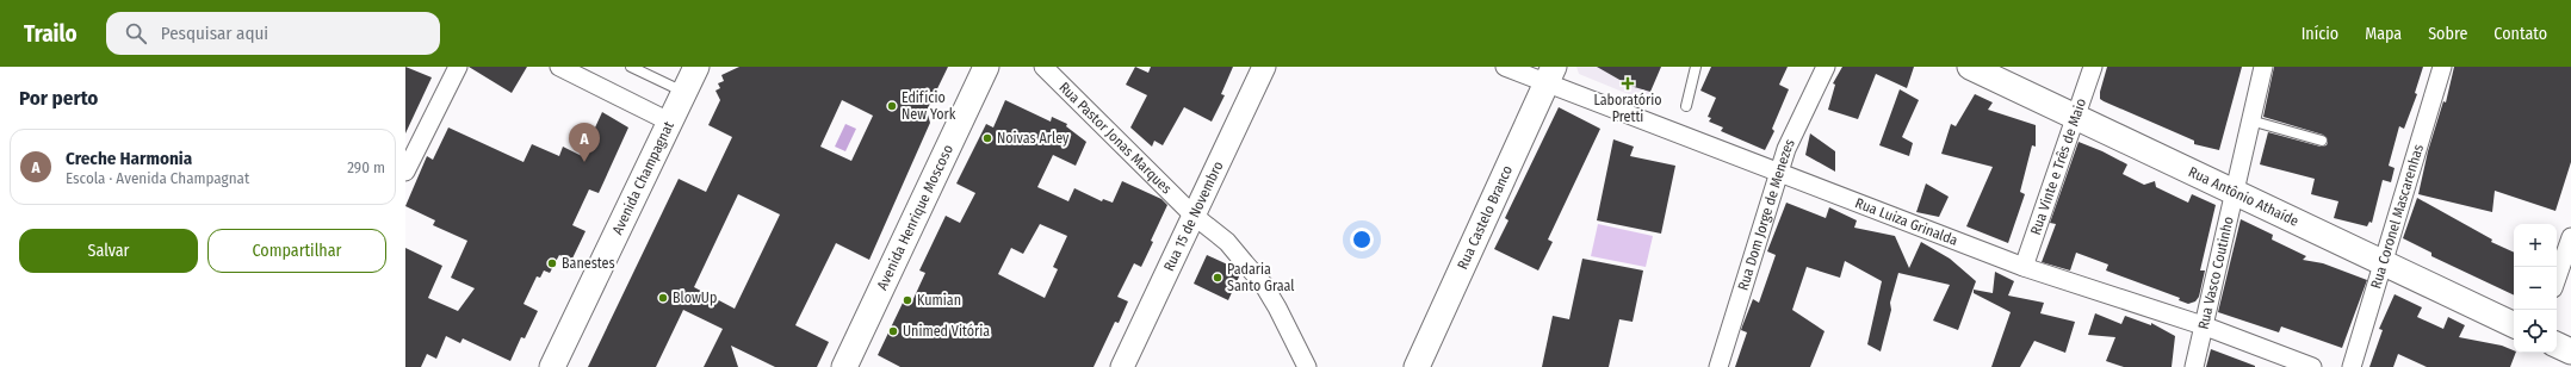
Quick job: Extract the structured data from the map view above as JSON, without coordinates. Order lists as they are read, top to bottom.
{
  "streets": {
    "main road": [
      "Avenida Champagnat",
      "Rua Antônio Athaíde",
      "Avenida Henrique Moscoso",
      "Rua Castelo Branco"
    ],
    "street": [
      "Rua Pastor Jonas Marques",
      "Rua Vinte e Três de Maio",
      "Rua Dom Jorge de Menezes",
      "Rua 15 de Novembro",
      "Rua Coronel Mascarenhas",
      "Rua Luiza Grinalda",
      "Rua Vasco Coutinho"
    ]
  },
  "crossings": [
    ["Rua Pastor Jonas Marques", "Rua 15 de Novembro"],
    ["Rua Vinte e Três de Maio", "Rua Antônio Athaíde"],
    ["Rua Vinte e Três de Maio", "Rua Luiza Grinalda"],
    ["Rua Antônio Athaíde", "Rua Coronel Mascarenhas"],
    ["Rua Antônio Athaíde", "Rua Vasco Coutinho"],
    ["Rua Dom Jorge de Menezes", "Rua Luiza Grinalda"],
    ["Rua Castelo Branco", "Rua Luiza Grinalda"],
    ["Rua Luiza Grinalda", "Rua Vasco Coutinho"]
  ],
  "places": {
    "health": ["Laboratório Pretti"],
    "other": [
      "Edifício New York",
      "Noivas Arley",
      "Banestes",
      "Padaria Santo Graal",
      "BlowUp",
      "Kumian",
      "Unimed Vitória"
    ]
  },
  "page": {
    "header": "Trailo",
    "search": "Pesquisar aqui",
    "nav": [
      "Início",
      "Mapa",
      "Sobre",
      "Contato"
    ],
    "heading": "Por perto",
    "pins": "A",
    "list": [
      {
        "mark": "A",
        "name": "Creche Harmonia",
        "note": "Escola · Avenida Champagnat",
        "value": "290 m"
      }
    ],
    "buttons": ["Salvar", "Compartilhar"],
    "map_buttons": ["+", "−"]
  }
}
